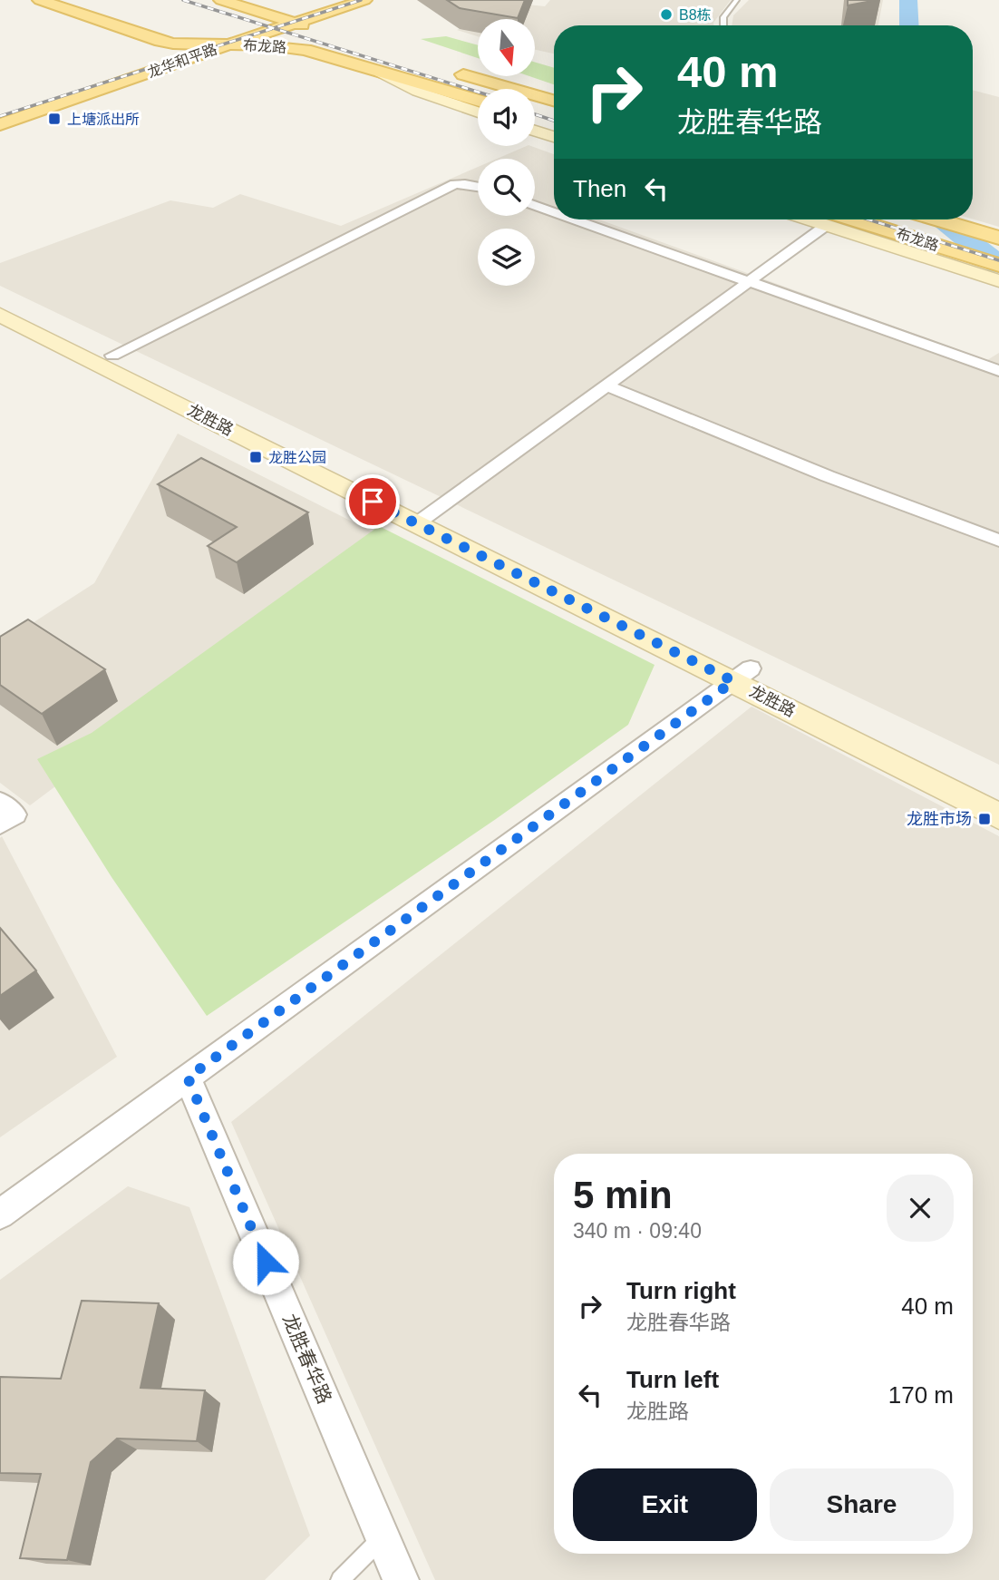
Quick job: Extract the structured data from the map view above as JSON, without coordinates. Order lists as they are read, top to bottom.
{
  "streets": {
    "main road": ["布龙路", "龙华和平路", "龙胜路"],
    "street": ["龙胜春华路"]
  },
  "crossings": [
    ["布龙路", "龙华和平路"]
  ],
  "places": {
    "other": ["B8栋"],
    "transit": ["上塘派出所", "龙胜公园", "龙胜市场"]
  },
  "north": "bottom",
  "page": {
    "turn": ["40 m", "龙胜春华路"],
    "then": "Then",
    "heading": ["5 min", "340 m · 09:40"],
    "list": [
      {
        "name": "Turn right",
        "note": "龙胜春华路",
        "value": "40 m"
      },
      {
        "name": "Turn left",
        "note": "龙胜路",
        "value": "170 m"
      }
    ],
    "buttons": ["Exit", "Share"]
  }
}
